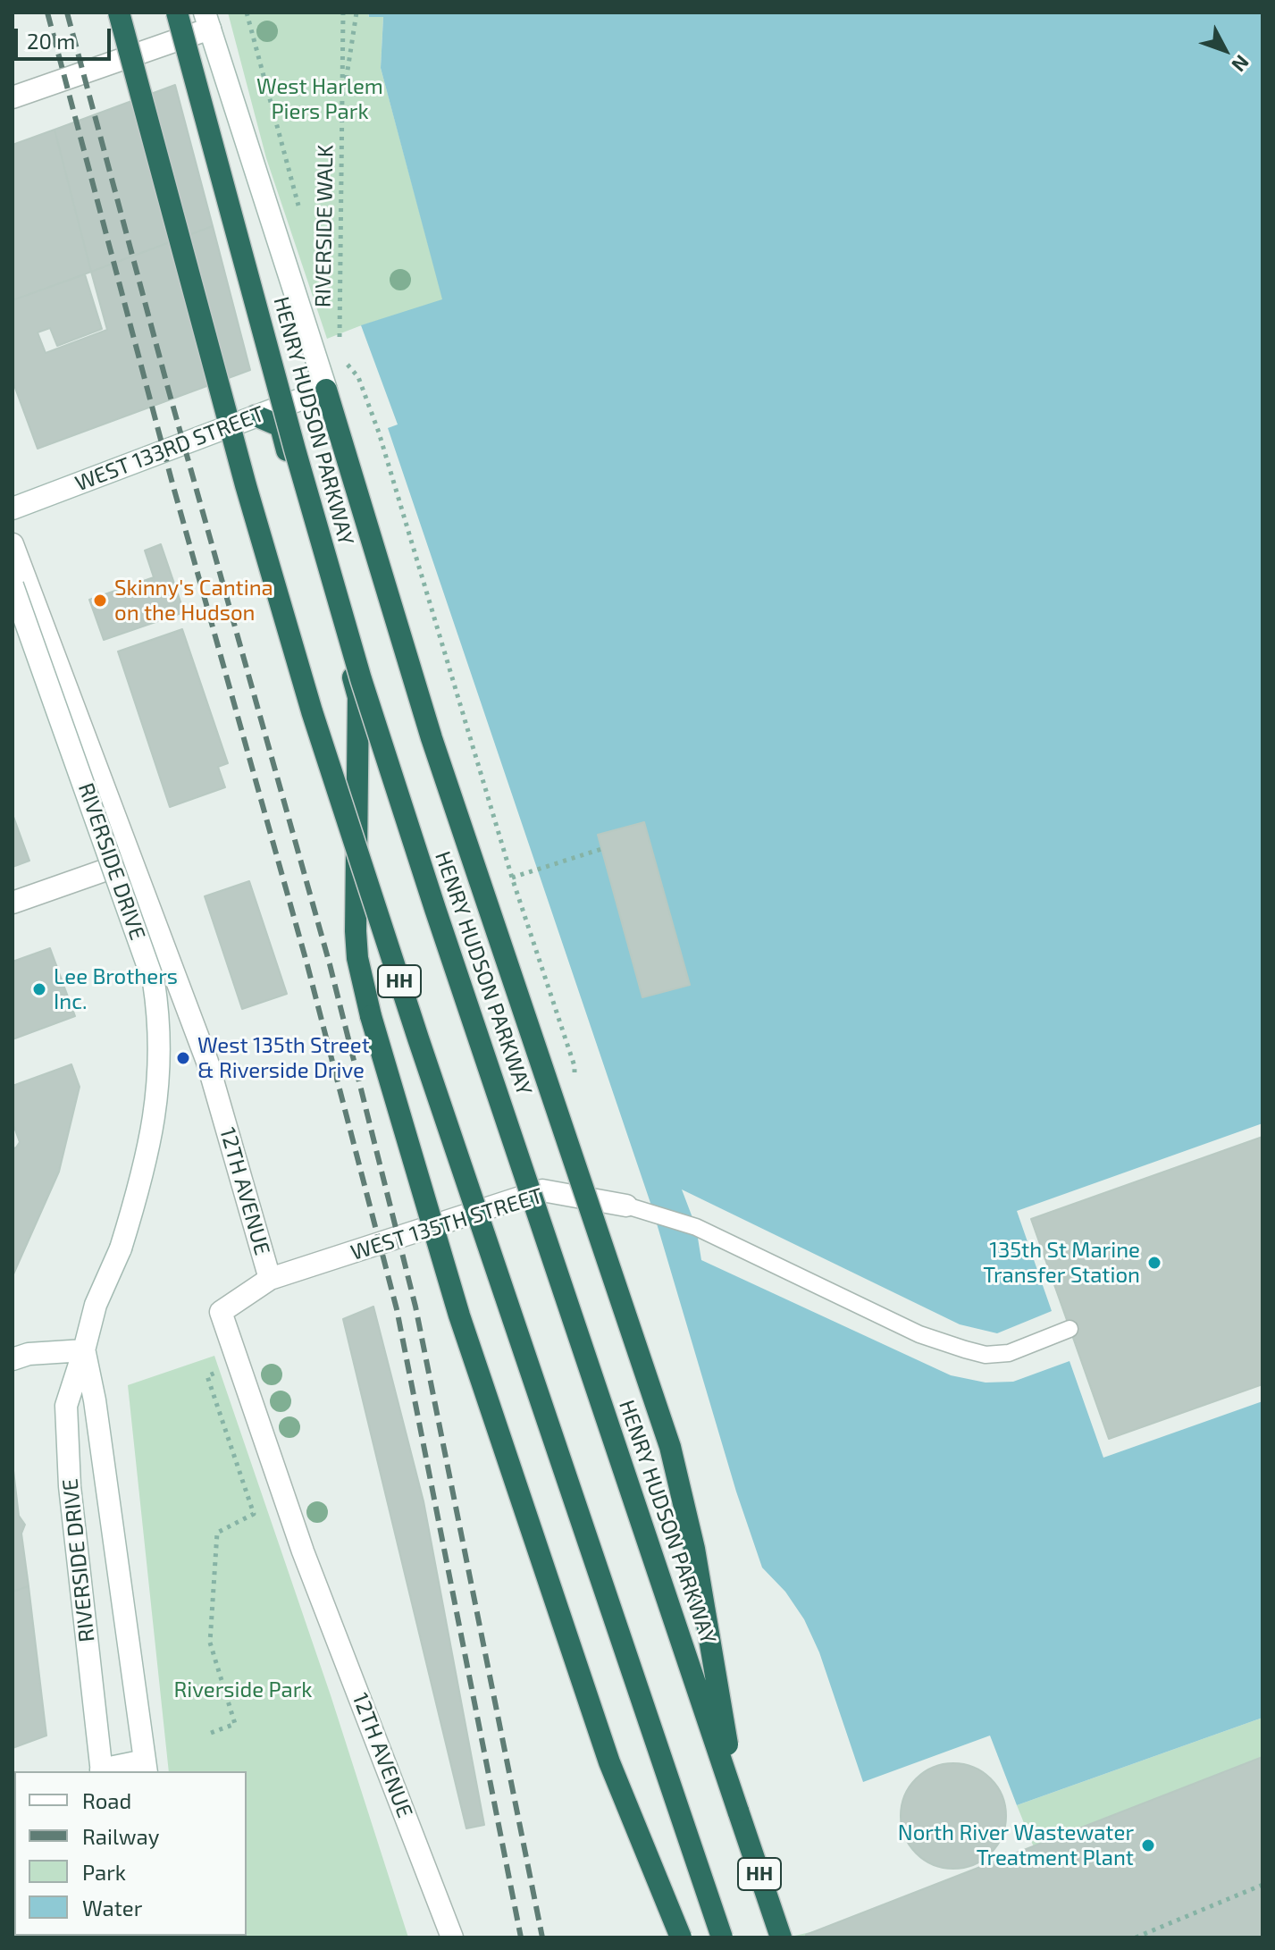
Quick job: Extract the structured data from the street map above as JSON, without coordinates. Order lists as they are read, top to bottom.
{
  "streets": {
    "highway": ["HENRY HUDSON PARKWAY", "HH"],
    "street": [
      "WEST 133RD STREET",
      "RIVERSIDE DRIVE",
      "12TH AVENUE",
      "WEST 135TH STREET"
    ],
    "path": ["RIVERSIDE WALK"]
  },
  "crossings": [
    ["RIVERSIDE DRIVE", "12TH AVENUE"],
    ["12TH AVENUE", "WEST 135TH STREET"]
  ],
  "parks": ["West Harlem Piers Park", "Riverside Park"],
  "places": [
    "Skinny's Cantina on the Hudson",
    "Lee Brothers Inc.",
    "West 135th Street & Riverside Drive",
    "135th St Marine Transfer Station",
    "North River Wastewater Treatment Plant"
  ],
  "legend": [
    "Road",
    "Railway",
    "Park",
    "Water"
  ],
  "scale_bar": "20 m",
  "north": "bottom right"
}
